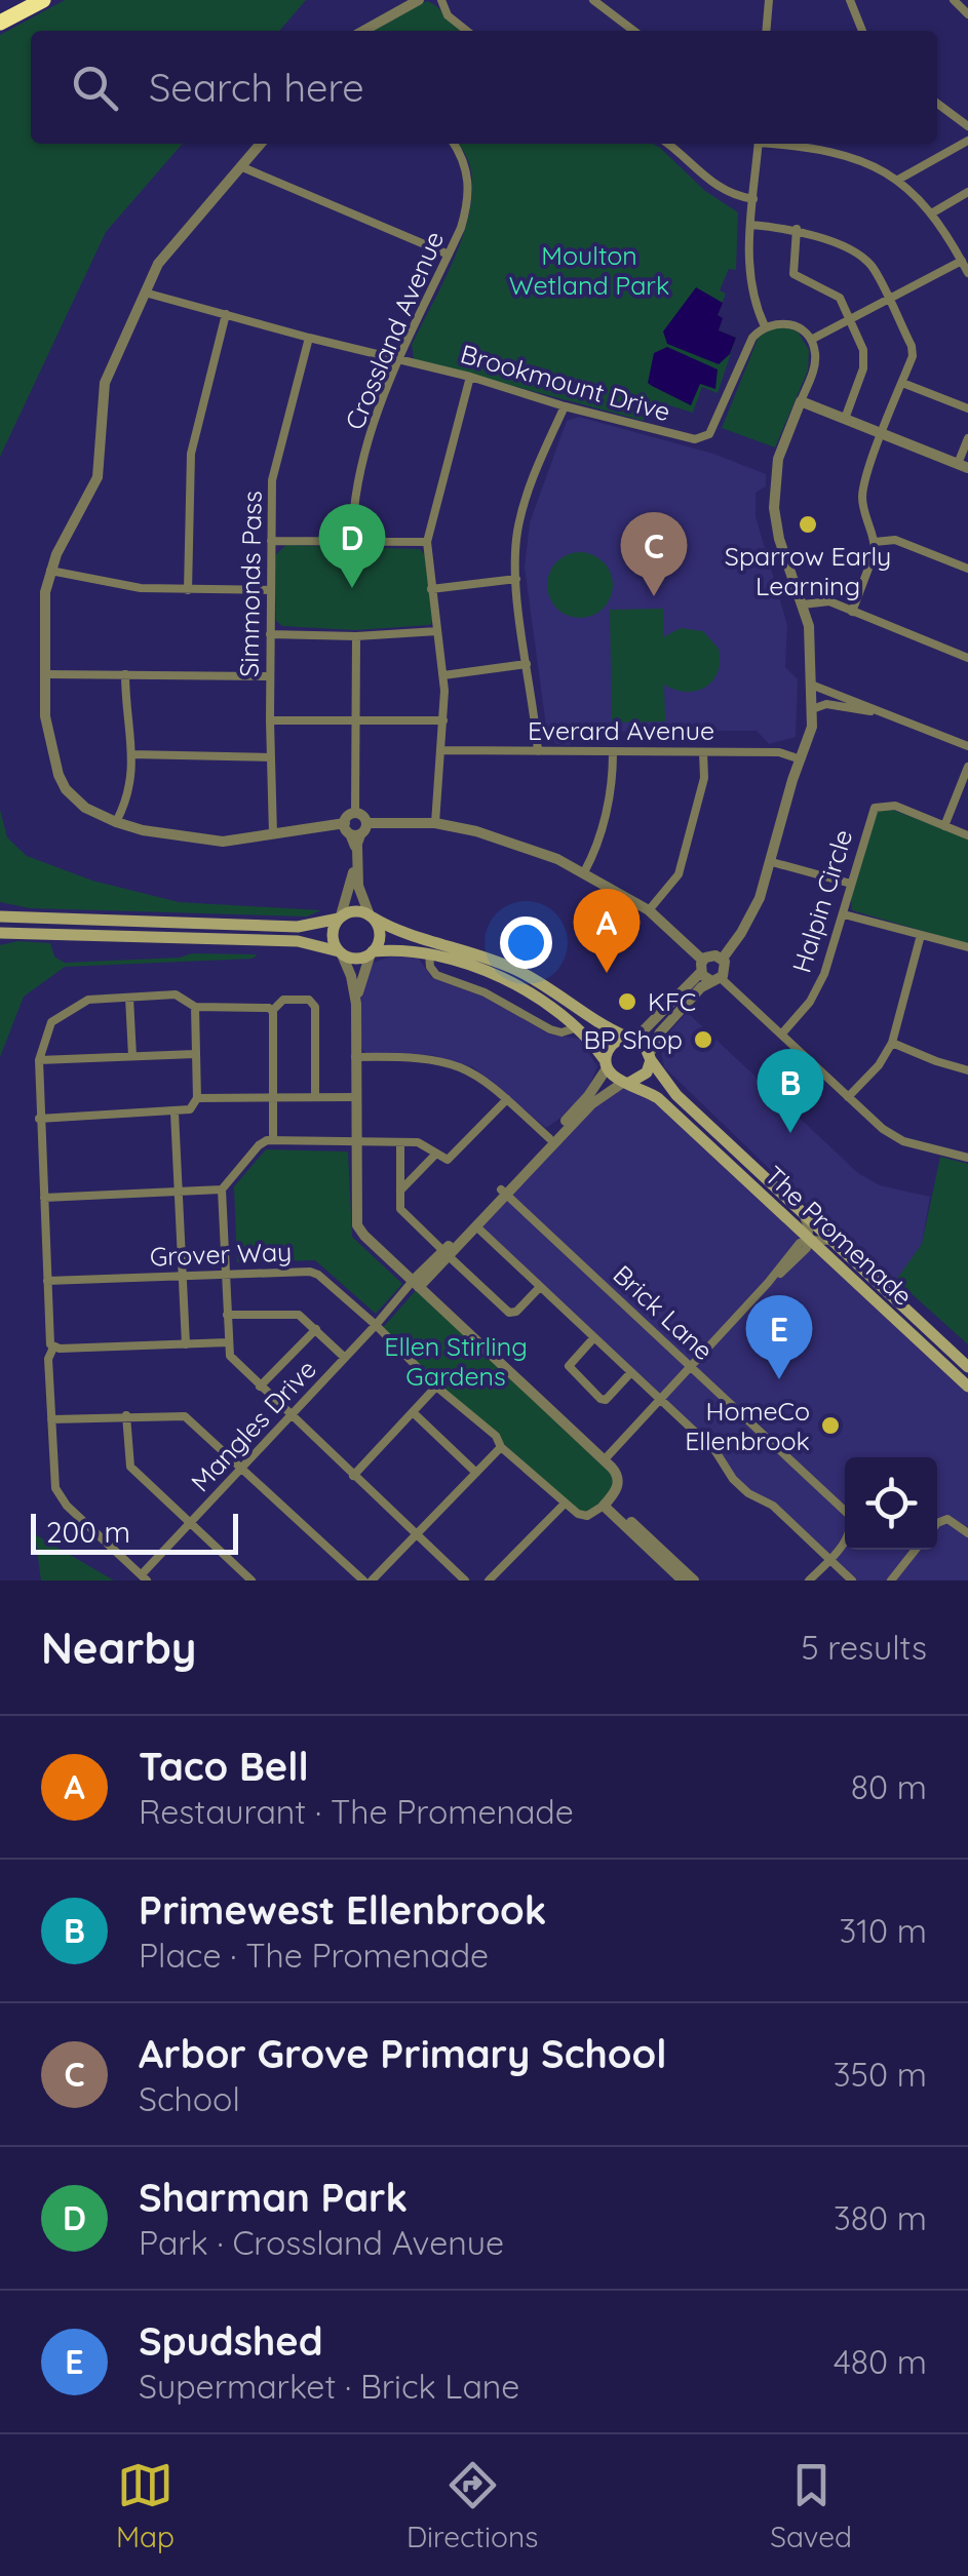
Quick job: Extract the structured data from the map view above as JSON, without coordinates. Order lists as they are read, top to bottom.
{
  "streets": {
    "main road": ["The Promenade"],
    "street": [
      "Crossland Avenue",
      "Brookmount Drive",
      "Simmonds Pass",
      "Everard Avenue",
      "Halpin Circle",
      "Grover Way",
      "Brick Lane",
      "Mangles Drive"
    ]
  },
  "crossings": [
    ["Crossland Avenue", "Brookmount Drive"],
    ["Brookmount Drive", "Simmonds Pass"],
    ["The Promenade", "Mangles Drive"],
    ["Grover Way", "Mangles Drive"],
    ["Brick Lane", "Mangles Drive"]
  ],
  "parks": ["Moulton Wetland Park", "Ellen Stirling Gardens"],
  "places": [
    "Sparrow Early Learning",
    "KFC",
    "BP Shop",
    "HomeCo Ellenbrook"
  ],
  "scale_bar": "200 m",
  "page": {
    "search": "Search here",
    "pins": [
      "D",
      "C",
      "A",
      "B",
      "E"
    ],
    "scale": "200 m",
    "heading": ["Nearby", "5 results"],
    "list": [
      {
        "mark": "A",
        "name": "Taco Bell",
        "note": "Restaurant · The Promenade",
        "value": "80 m"
      },
      {
        "mark": "B",
        "name": "Primewest Ellenbrook",
        "note": "Place · The Promenade",
        "value": "310 m"
      },
      {
        "mark": "C",
        "name": "Arbor Grove Primary School",
        "note": "School",
        "value": "350 m"
      },
      {
        "mark": "D",
        "name": "Sharman Park",
        "note": "Park · Crossland Avenue",
        "value": "380 m"
      },
      {
        "mark": "E",
        "name": "Spudshed",
        "note": "Supermarket · Brick Lane",
        "value": "480 m"
      }
    ],
    "nav": ["Map", "Directions", "Saved"]
  }
}
